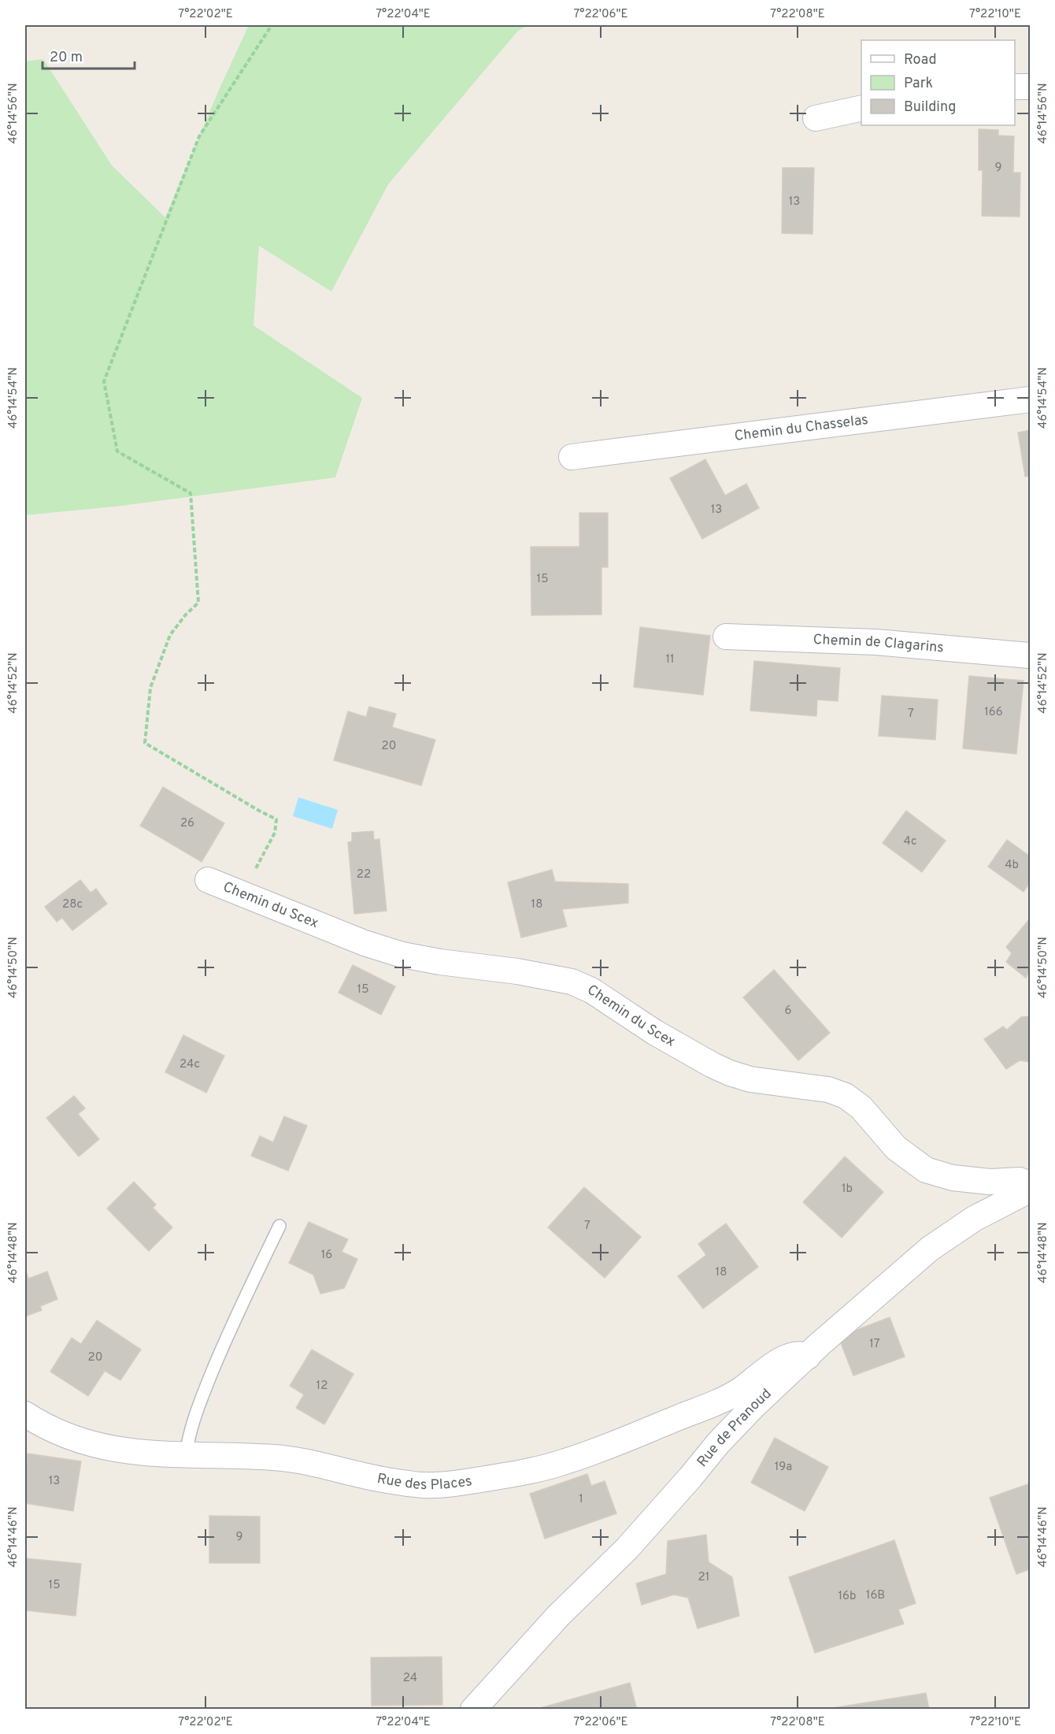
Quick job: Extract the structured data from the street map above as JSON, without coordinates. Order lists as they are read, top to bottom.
{
  "streets": {
    "street": [
      "Chemin du Chasselas",
      "Chemin de Clagarins",
      "Chemin du Scex",
      "Rue de Pranoud",
      "Rue des Places"
    ]
  },
  "crossings": [
    ["Chemin du Scex", "Rue de Pranoud"],
    ["Rue de Pranoud", "Rue des Places"]
  ],
  "house_numbers": [
    "9",
    "13",
    "13",
    "15",
    "11",
    "166",
    "7",
    "20",
    "26",
    "4c",
    "4b",
    "22",
    "28c",
    "18",
    "15",
    "6",
    "24c",
    "1b",
    "7",
    "16",
    "18",
    "17",
    "20",
    "12",
    "19a",
    "13",
    "1",
    "9",
    "21",
    "15",
    "16B",
    "16b",
    "24"
  ],
  "legend": ["Road", "Park", "Building"],
  "scale_bar": "20 m",
  "coordinates": [
    "7°22'02\"E",
    "7°22'04\"E",
    "7°22'06\"E",
    "7°22'08\"E",
    "7°22'10\"E",
    "46°14'56\"N",
    "46°14'54\"N",
    "46°14'52\"N",
    "46°14'50\"N",
    "46°14'48\"N",
    "46°14'46\"N"
  ]
}
